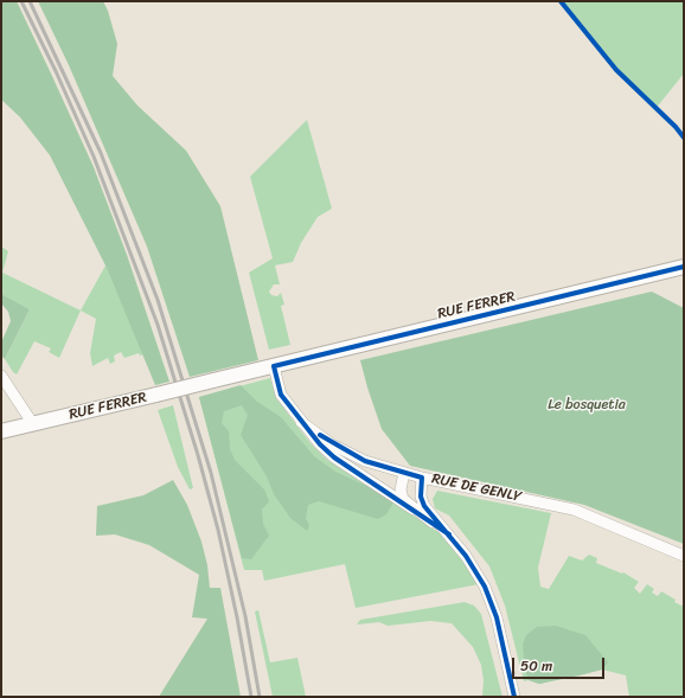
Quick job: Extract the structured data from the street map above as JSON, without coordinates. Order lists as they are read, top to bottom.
{
  "streets": {
    "main road": ["RUE FERRER"],
    "street": ["RUE DE GENLY"]
  },
  "parks": ["Le bosquetia"],
  "scale_bar": "50 m"
}
